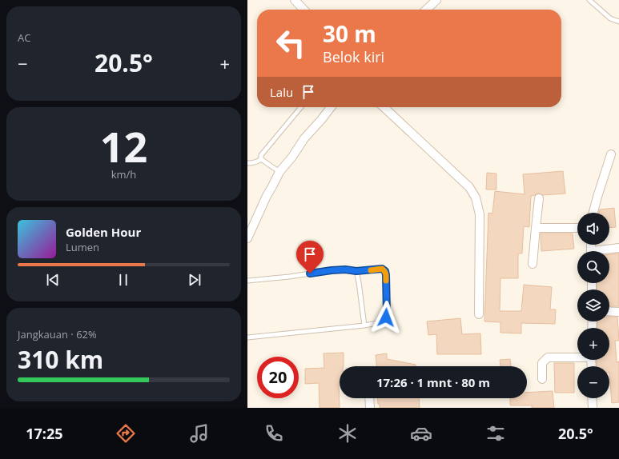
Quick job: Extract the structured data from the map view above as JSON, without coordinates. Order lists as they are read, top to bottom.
{
  "page": {
    "tile": [
      "AC",
      ["12", "km/h"],
      ["Jangkauan · 62%", "310 km"]
    ],
    "turn": ["30 m", "Belok kiri"],
    "heat": ["−", "20.5°", "+"],
    "then": "Lalu",
    "map_buttons": ["+", "−"],
    "song": ["Golden Hour", "Lumen"],
    "limit": "20",
    "trip": "17:26 · 1 mnt · 80 m",
    "tabs": ["17:25", "20.5°"]
  }
}
